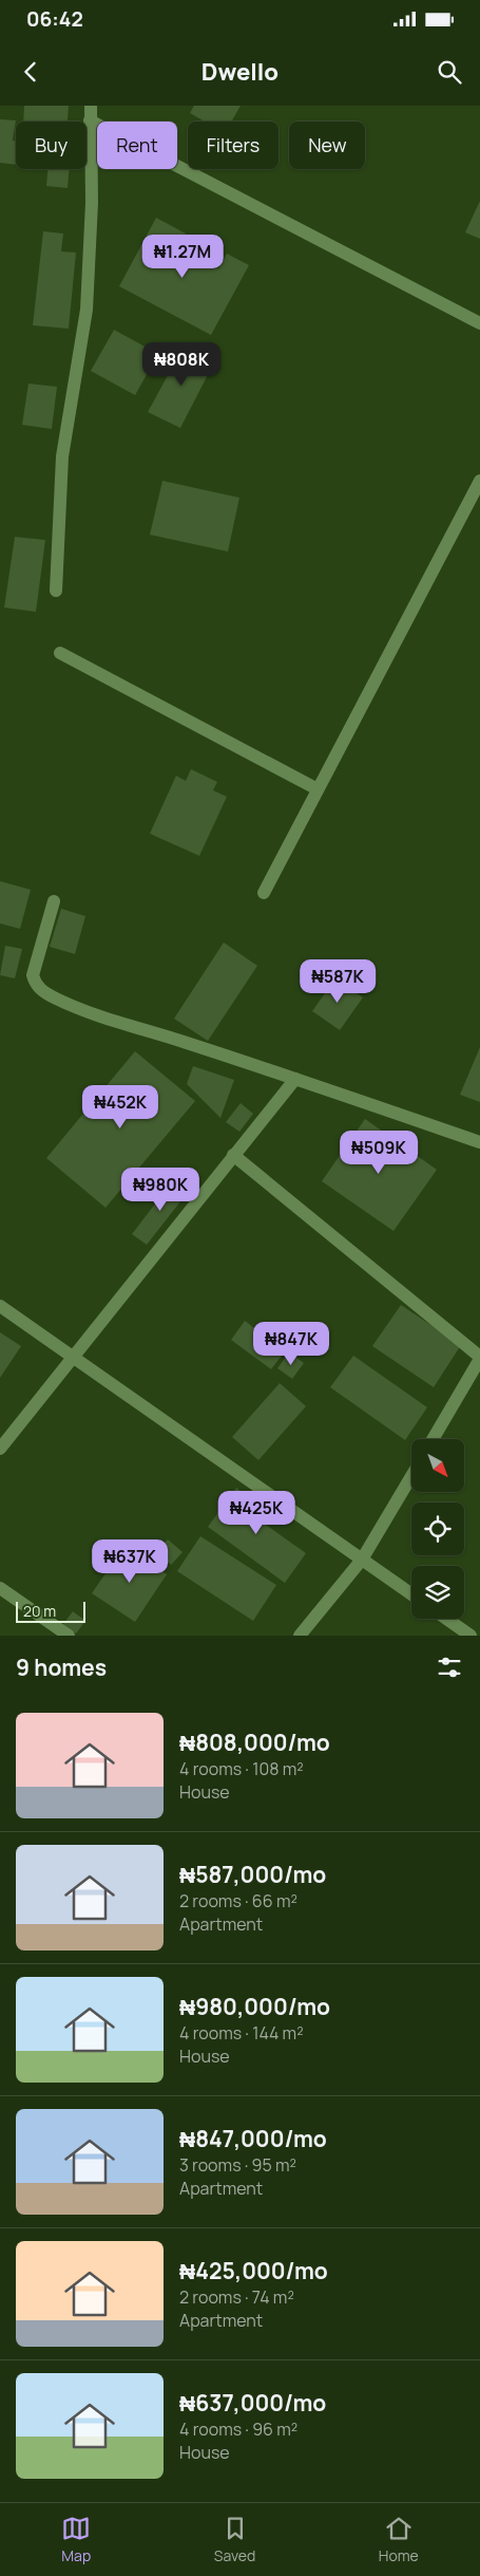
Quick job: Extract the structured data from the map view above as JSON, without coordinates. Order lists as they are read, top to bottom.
{
  "scale_bar": "20 m",
  "north": "bottom right",
  "page": {
    "status": "06:42",
    "header": "Dwello",
    "chip": [
      "Buy",
      "Rent",
      "Filters",
      "New"
    ],
    "price": [
      "₦1.27M",
      "₦808K",
      "₦587K",
      "₦452K",
      "₦509K",
      "₦980K",
      "₦847K",
      "₦425K",
      "₦637K"
    ],
    "scale": "20 m",
    "heading": "9 homes",
    "list": [
      {
        "name": "₦808,000/mo",
        "note": "4 rooms · 108 m² · House"
      },
      {
        "name": "₦587,000/mo",
        "note": "2 rooms · 66 m² · Apartment"
      },
      {
        "name": "₦980,000/mo",
        "note": "4 rooms · 144 m² · House"
      },
      {
        "name": "₦847,000/mo",
        "note": "3 rooms · 95 m² · Apartment"
      },
      {
        "name": "₦425,000/mo",
        "note": "2 rooms · 74 m² · Apartment"
      },
      {
        "name": "₦637,000/mo",
        "note": "4 rooms · 96 m² · House"
      }
    ],
    "tabs": ["Map", "Saved", "Home"]
  }
}
